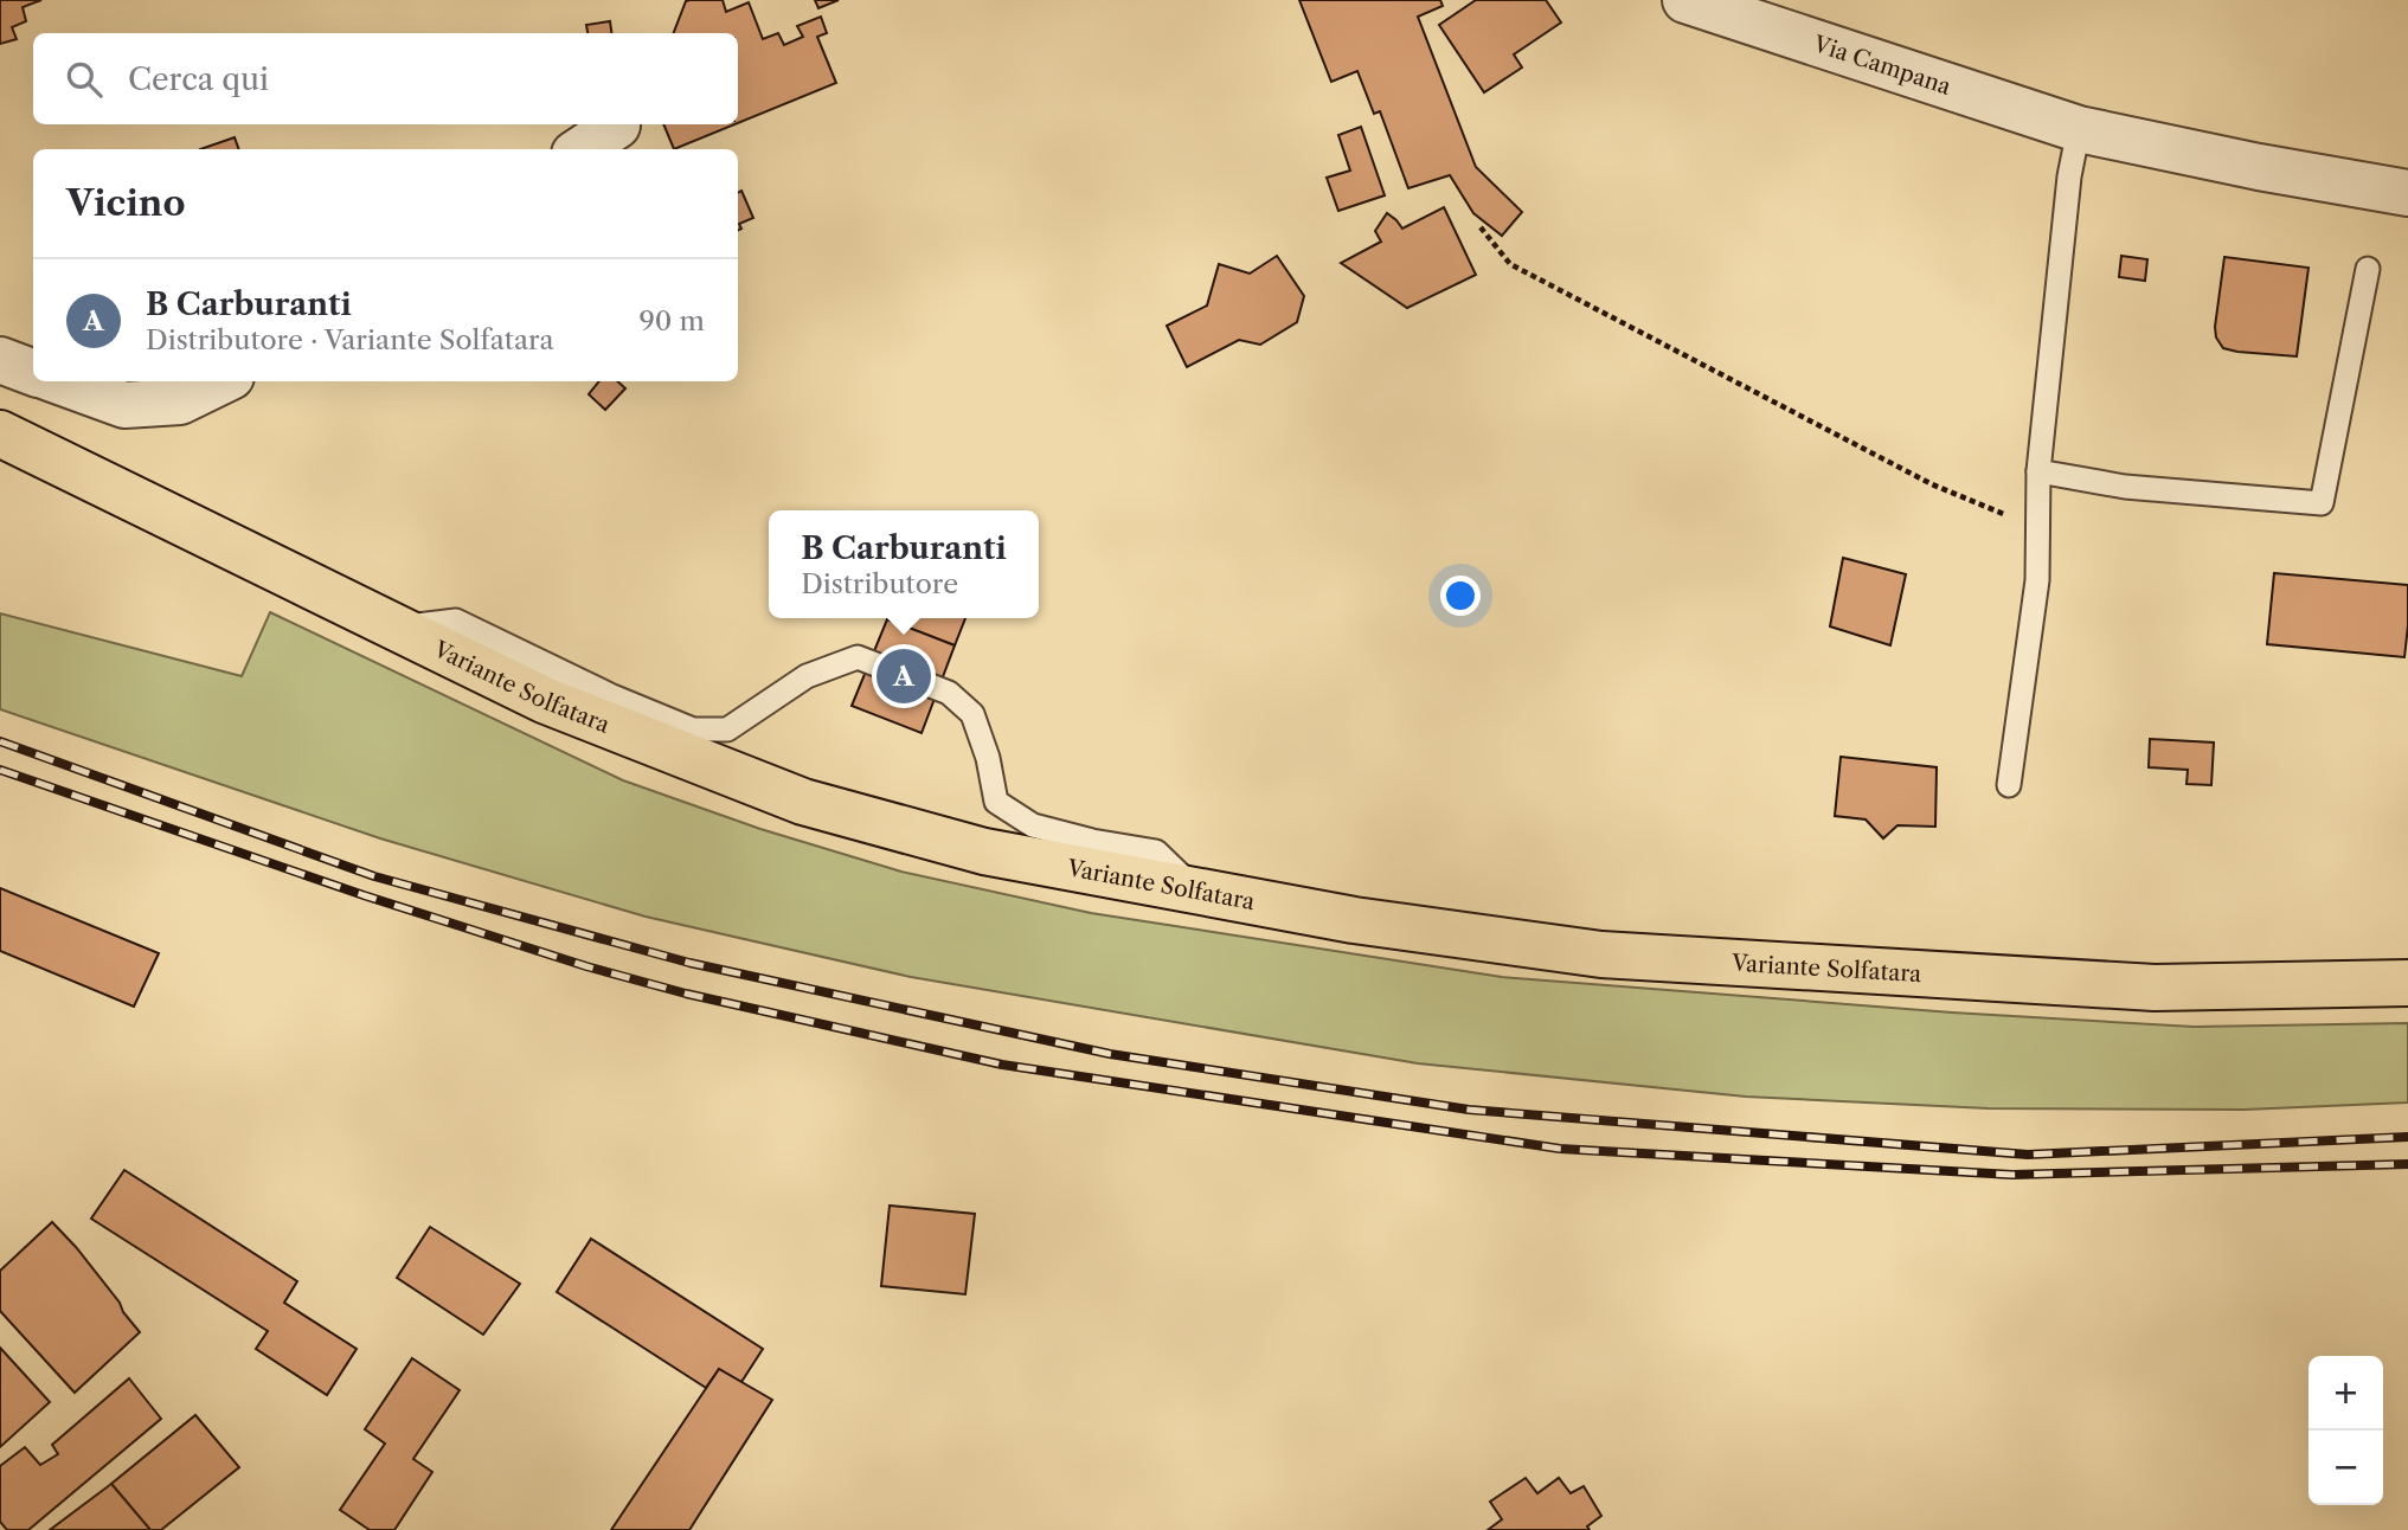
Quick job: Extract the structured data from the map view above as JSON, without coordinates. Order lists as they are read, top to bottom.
{
  "streets": {
    "main road": ["Variante Solfatara"],
    "street": ["Via Campana"]
  },
  "page": {
    "search": "Cerca qui",
    "heading": "Vicino",
    "list": [
      {
        "mark": "A",
        "name": "B Carburanti",
        "note": "Distributore · Variante Solfatara",
        "value": "90 m"
      }
    ],
    "popup": ["B Carburanti", "Distributore"],
    "pins": "A",
    "map_buttons": ["+", "−"]
  }
}
